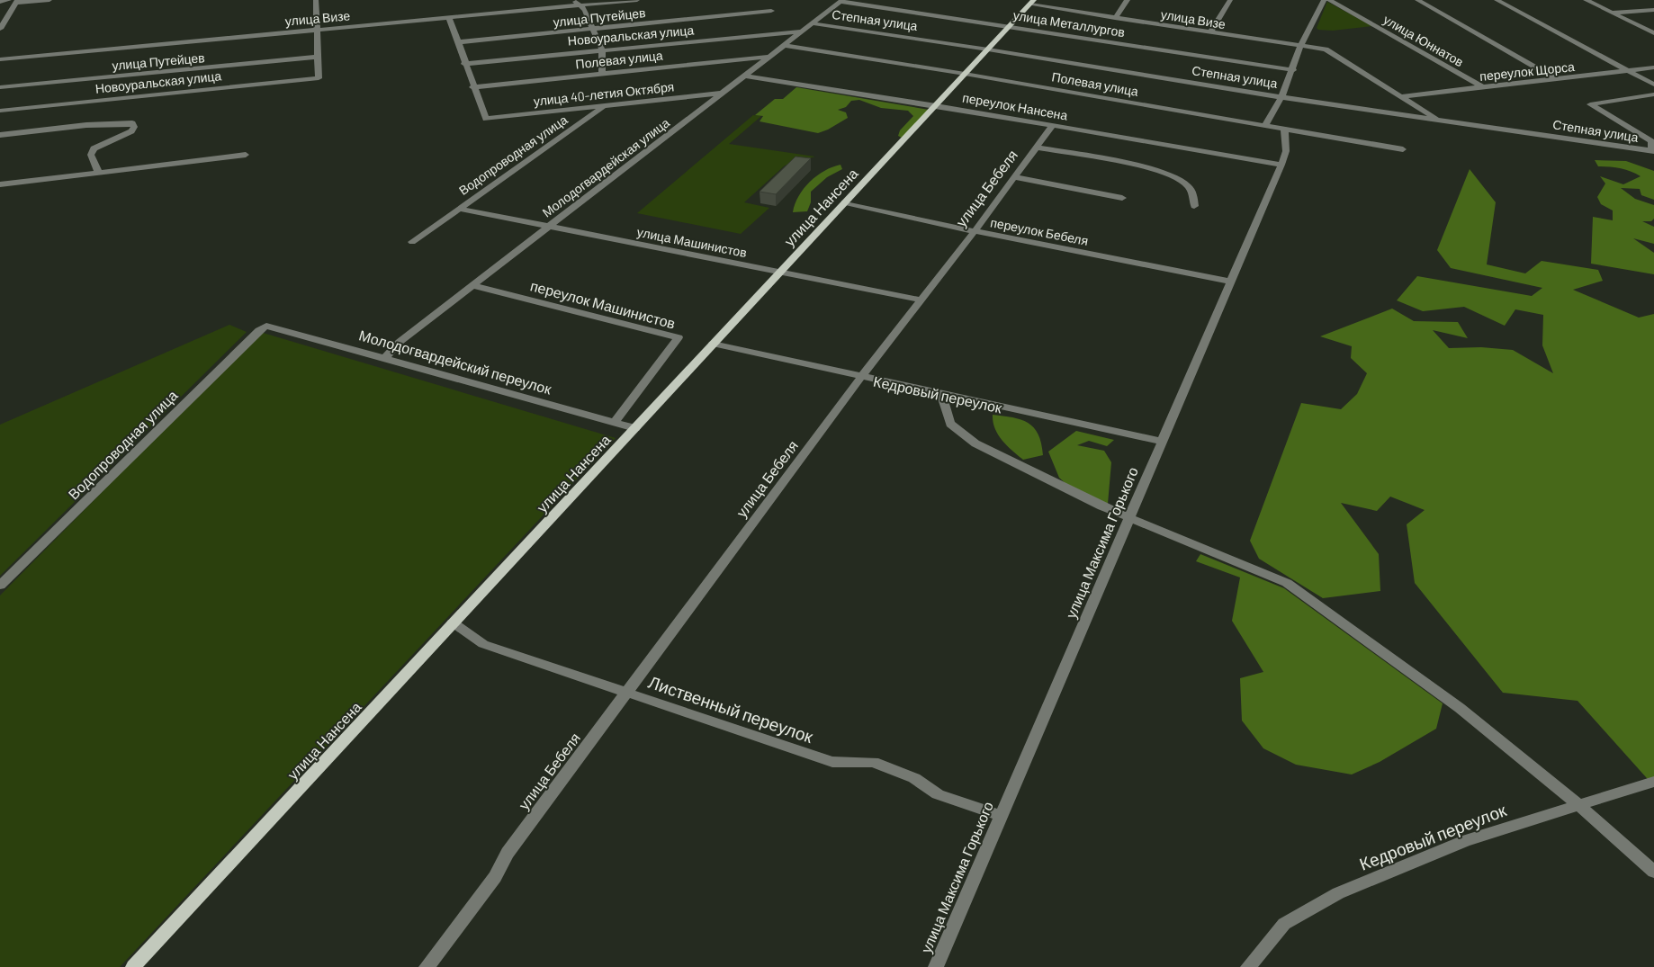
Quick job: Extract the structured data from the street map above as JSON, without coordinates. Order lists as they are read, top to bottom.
{
  "streets": {
    "main road": ["улица Нансена"],
    "street": [
      "улица Путейцев",
      "улица Визе",
      "Степная улица",
      "улица Металлургов",
      "Новоуральская улица",
      "улица Юннатов",
      "Полевая улица",
      "переулок Щорса",
      "улица 40-летия Октября",
      "переулок Нансена",
      "Водопроводная улица",
      "Молодогвардейская улица",
      "улица Бебеля",
      "переулок Бебеля",
      "улица Машинистов",
      "переулок Машинистов",
      "Молодогвардейский переулок",
      "Кедровый переулок",
      "улица Максима Горького",
      "Лиственный переулок"
    ]
  },
  "crossings": [
    ["улица Путейцев", "Новоуральская улица"],
    ["улица Визе", "Степная улица"],
    ["улица Визе", "переулок Щорса"],
    ["улица Визе", "улица Нансена"],
    ["Степная улица", "Молодогвардейская улица"],
    ["Степная улица", "улица Нансена"],
    ["улица Металлургов", "Молодогвардейская улица"],
    ["улица Металлургов", "улица Нансена"],
    ["Новоуральская улица", "Молодогвардейская улица"],
    ["улица Юннатов", "переулок Щорса"],
    ["Полевая улица", "улица 40-летия Октября"],
    ["Полевая улица", "Молодогвардейская улица"],
    ["Полевая улица", "улица Нансена"],
    ["Полевая улица", "улица Максима Горького"],
    ["улица 40-летия Октября", "Водопроводная улица"],
    ["улица 40-летия Октября", "Молодогвардейская улица"],
    ["переулок Нансена", "Молодогвардейская улица"],
    ["переулок Нансена", "улица Бебеля"],
    ["переулок Нансена", "улица Нансена"],
    ["переулок Нансена", "улица Максима Горького"],
    ["Водопроводная улица", "улица Машинистов"],
    ["Водопроводная улица", "Молодогвардейский переулок"],
    ["Молодогвардейская улица", "улица Машинистов"],
    ["Молодогвардейская улица", "переулок Машинистов"],
    ["Молодогвардейская улица", "Молодогвардейский переулок"],
    ["улица Бебеля", "переулок Бебеля"],
    ["улица Бебеля", "улица Машинистов"],
    ["улица Бебеля", "Кедровый переулок"],
    ["улица Бебеля", "Лиственный переулок"],
    ["улица Нансена", "переулок Бебеля"],
    ["улица Нансена", "улица Машинистов"],
    ["улица Нансена", "Молодогвардейский переулок"],
    ["улица Нансена", "Кедровый переулок"],
    ["улица Нансена", "Лиственный переулок"],
    ["переулок Бебеля", "улица Максима Горького"],
    ["переулок Машинистов", "Молодогвардейский переулок"],
    ["Кедровый переулок", "улица Максима Горького"],
    ["улица Максима Горького", "Лиственный переулок"]
  ]
}
